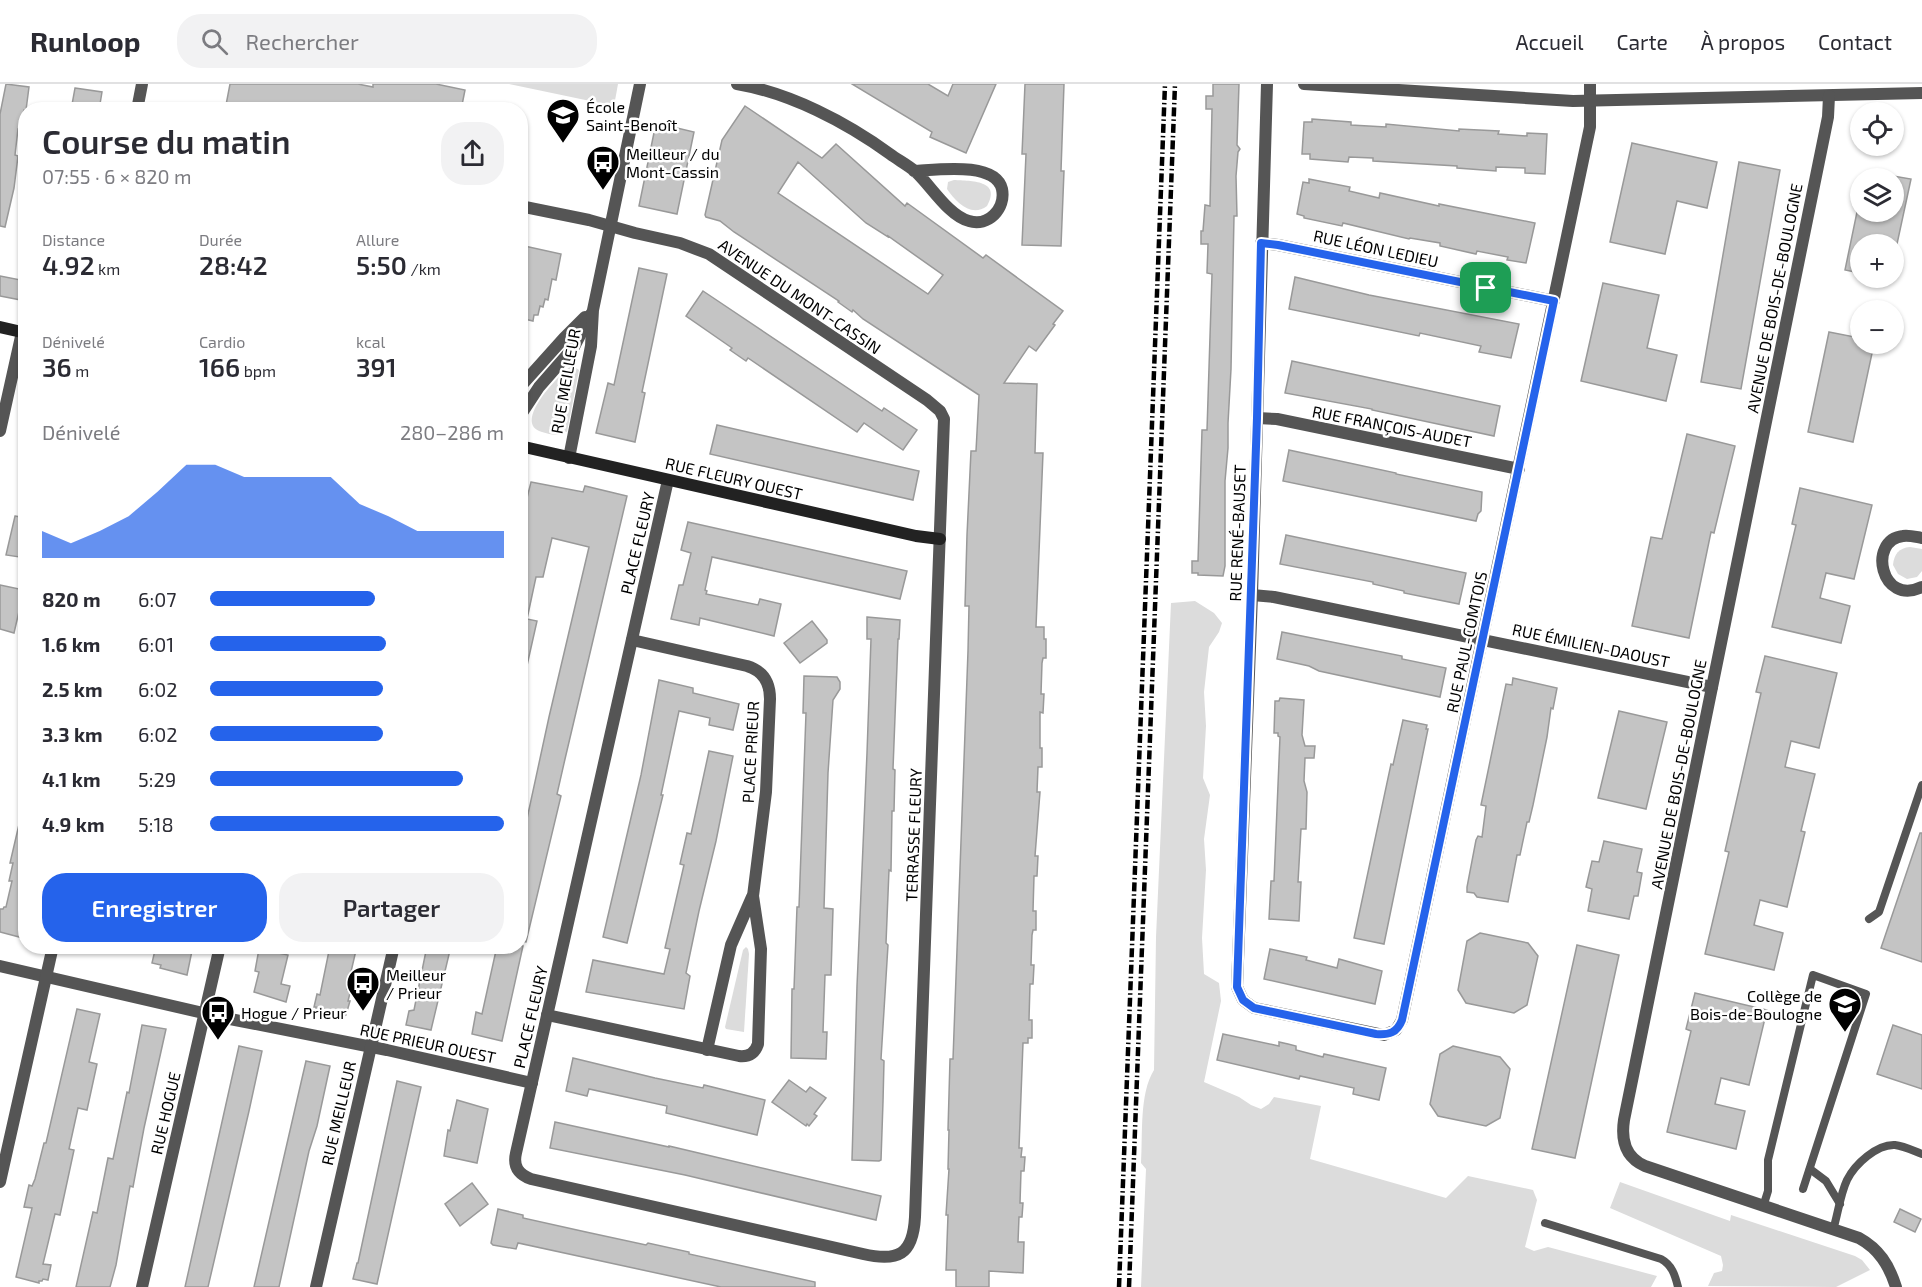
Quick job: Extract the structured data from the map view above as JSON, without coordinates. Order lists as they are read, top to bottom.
{
  "streets": {
    "street": [
      "RUE LÉON LEDIEU",
      "AVENUE DU MONT-CASSIN",
      "AVENUE DE BOIS-DE-BOULOGNE",
      "RUE MEILLEUR",
      "RUE FRANÇOIS-AUDET",
      "RUE FLEURY OUEST",
      "RUE RENÉ-BAUSET",
      "PLACE FLEURY",
      "RUE PAUL-COMTOIS",
      "RUE ÉMILIEN-DAOUST",
      "PLACE PRIEUR",
      "TERRASSE FLEURY",
      "RUE PRIEUR OUEST",
      "RUE HOGUE"
    ]
  },
  "crossings": [
    ["RUE LÉON LEDIEU", "RUE RENÉ-BAUSET"],
    ["RUE LÉON LEDIEU", "RUE PAUL-COMTOIS"],
    ["AVENUE DU MONT-CASSIN", "RUE MEILLEUR"],
    ["AVENUE DU MONT-CASSIN", "TERRASSE FLEURY"],
    ["AVENUE DE BOIS-DE-BOULOGNE", "RUE ÉMILIEN-DAOUST"],
    ["RUE MEILLEUR", "RUE FLEURY OUEST"],
    ["RUE MEILLEUR", "RUE PRIEUR OUEST"],
    ["RUE FRANÇOIS-AUDET", "RUE RENÉ-BAUSET"],
    ["RUE FRANÇOIS-AUDET", "RUE PAUL-COMTOIS"],
    ["RUE FLEURY OUEST", "PLACE FLEURY"],
    ["RUE FLEURY OUEST", "TERRASSE FLEURY"],
    ["RUE RENÉ-BAUSET", "RUE PAUL-COMTOIS"],
    ["RUE RENÉ-BAUSET", "RUE ÉMILIEN-DAOUST"],
    ["PLACE FLEURY", "PLACE PRIEUR"],
    ["PLACE FLEURY", "TERRASSE FLEURY"],
    ["PLACE FLEURY", "RUE PRIEUR OUEST"],
    ["RUE PAUL-COMTOIS", "RUE ÉMILIEN-DAOUST"],
    ["RUE PRIEUR OUEST", "RUE HOGUE"]
  ],
  "places": {
    "school or university": ["École Saint-Benoît", "Collège de Bois-de-Boulogne"],
    "bus stop": ["Meilleur / du Mont-Cassin", "Meilleur / Prieur", "Hogue / Prieur"]
  },
  "page": {
    "header": "Runloop",
    "search": "Rechercher",
    "nav": [
      "Accueil",
      "Carte",
      "À propos",
      "Contact"
    ],
    "map_buttons": ["+", "−"],
    "heading": ["Course du matin", "07:55 · 6 × 820 m"],
    "stats": [
      ["Distance", "4.92 km"],
      ["Durée", "28:42"],
      ["Allure", "5:50 /km"],
      ["Dénivelé", "36 m"],
      ["Cardio", "166 bpm"],
      ["kcal", "391"]
    ],
    "chart": ["Dénivelé", "280–286 m"],
    "list": [
      {
        "name": "820 m",
        "note": "6:07"
      },
      {
        "name": "1.6 km",
        "note": "6:01"
      },
      {
        "name": "2.5 km",
        "note": "6:02"
      },
      {
        "name": "3.3 km",
        "note": "6:02"
      },
      {
        "name": "4.1 km",
        "note": "5:29"
      },
      {
        "name": "4.9 km",
        "note": "5:18"
      }
    ],
    "buttons": ["Enregistrer", "Partager"]
  }
}
